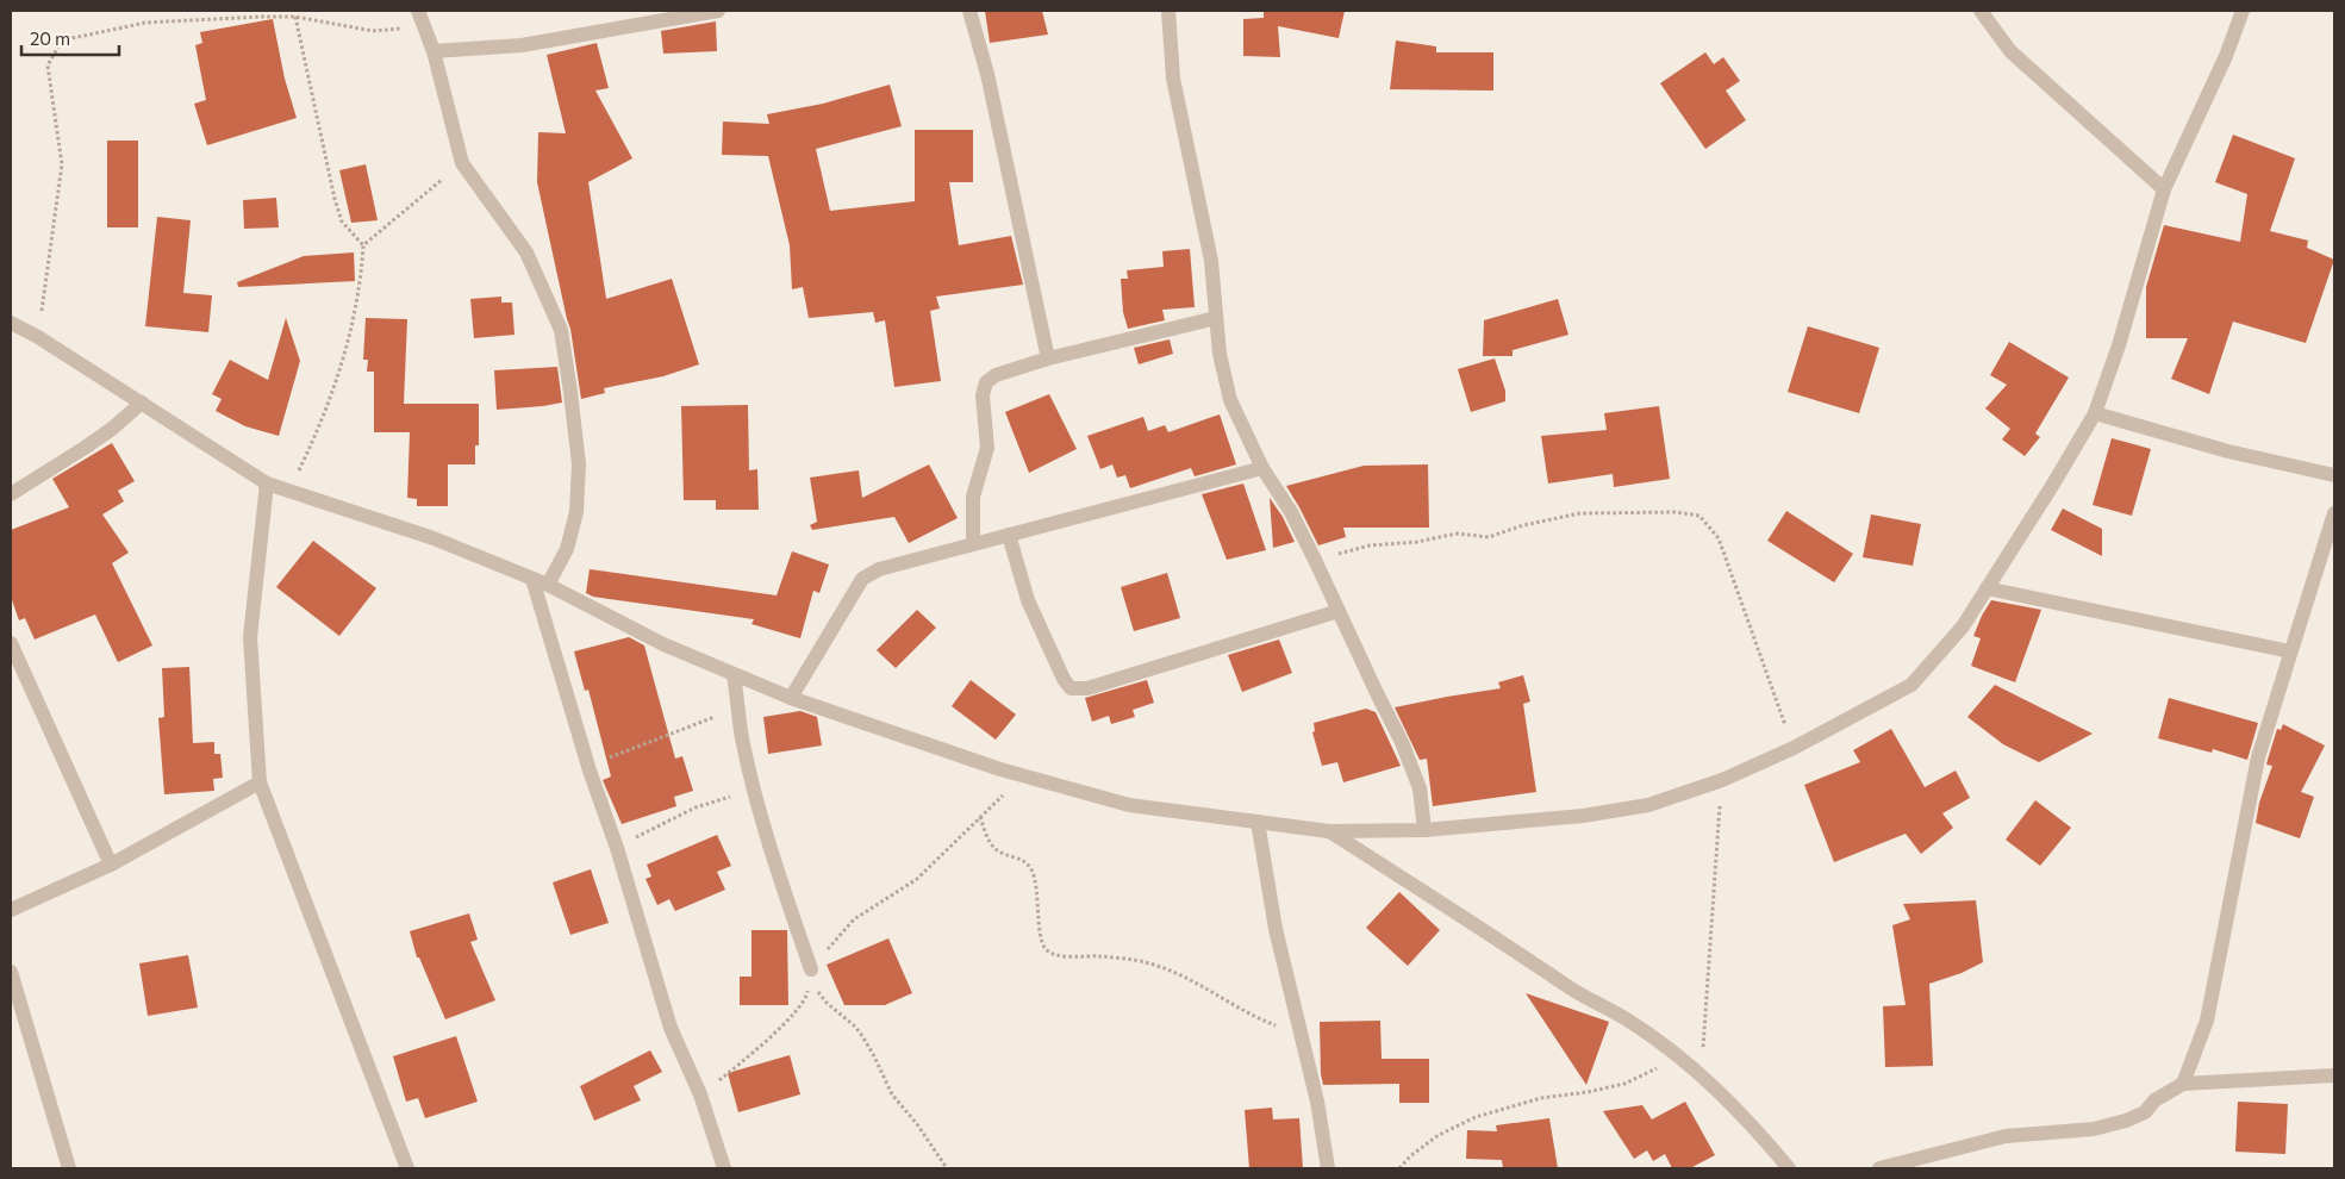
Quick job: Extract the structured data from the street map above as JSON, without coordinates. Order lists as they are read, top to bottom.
{
  "scale_bar": "20 m"
}
